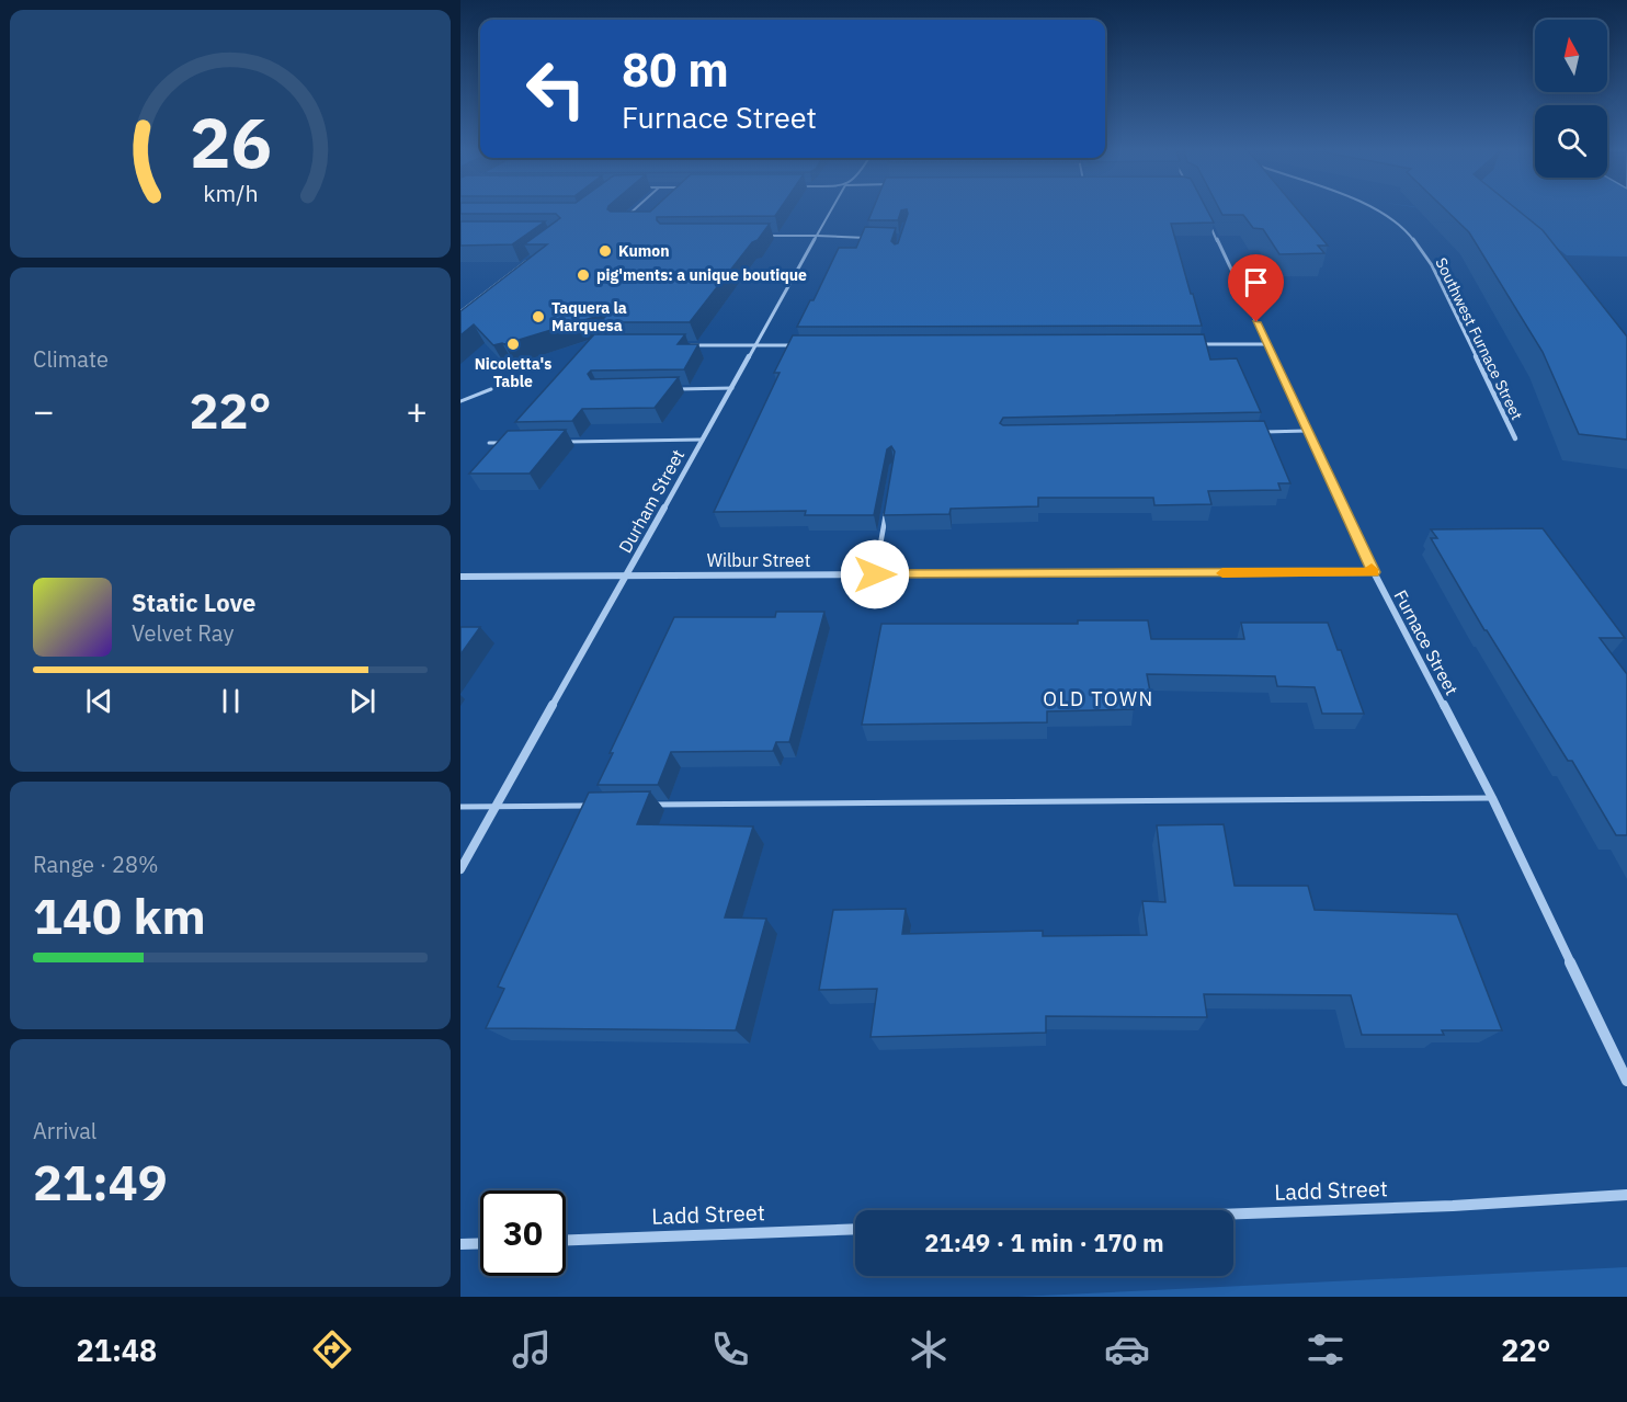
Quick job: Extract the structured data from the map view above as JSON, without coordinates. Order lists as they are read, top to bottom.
{
  "streets": {
    "street": [
      "Southwest Furnace Street",
      "Durham Street",
      "Wilbur Street",
      "Furnace Street",
      "Ladd Street"
    ]
  },
  "crossings": [
    ["Durham Street", "Wilbur Street"],
    ["Wilbur Street", "Furnace Street"]
  ],
  "districts": ["OLD TOWN"],
  "places": [
    "Kumon",
    "pig'ments: a unique boutique",
    "Taquera la Marquesa",
    "Nicoletta's Table"
  ],
  "north": "top",
  "page": {
    "turn": ["80 m", "Furnace Street"],
    "tile": [
      "Climate",
      ["Range · 28%", "140 km"],
      ["Arrival", "21:49"]
    ],
    "heat": ["−", "22°", "+"],
    "song": ["Static Love", "Velvet Ray"],
    "limit": "30",
    "trip": "21:49 · 1 min · 170 m",
    "tabs": ["21:48", "22°"],
    "gauge": ["26", "km/h"]
  }
}
